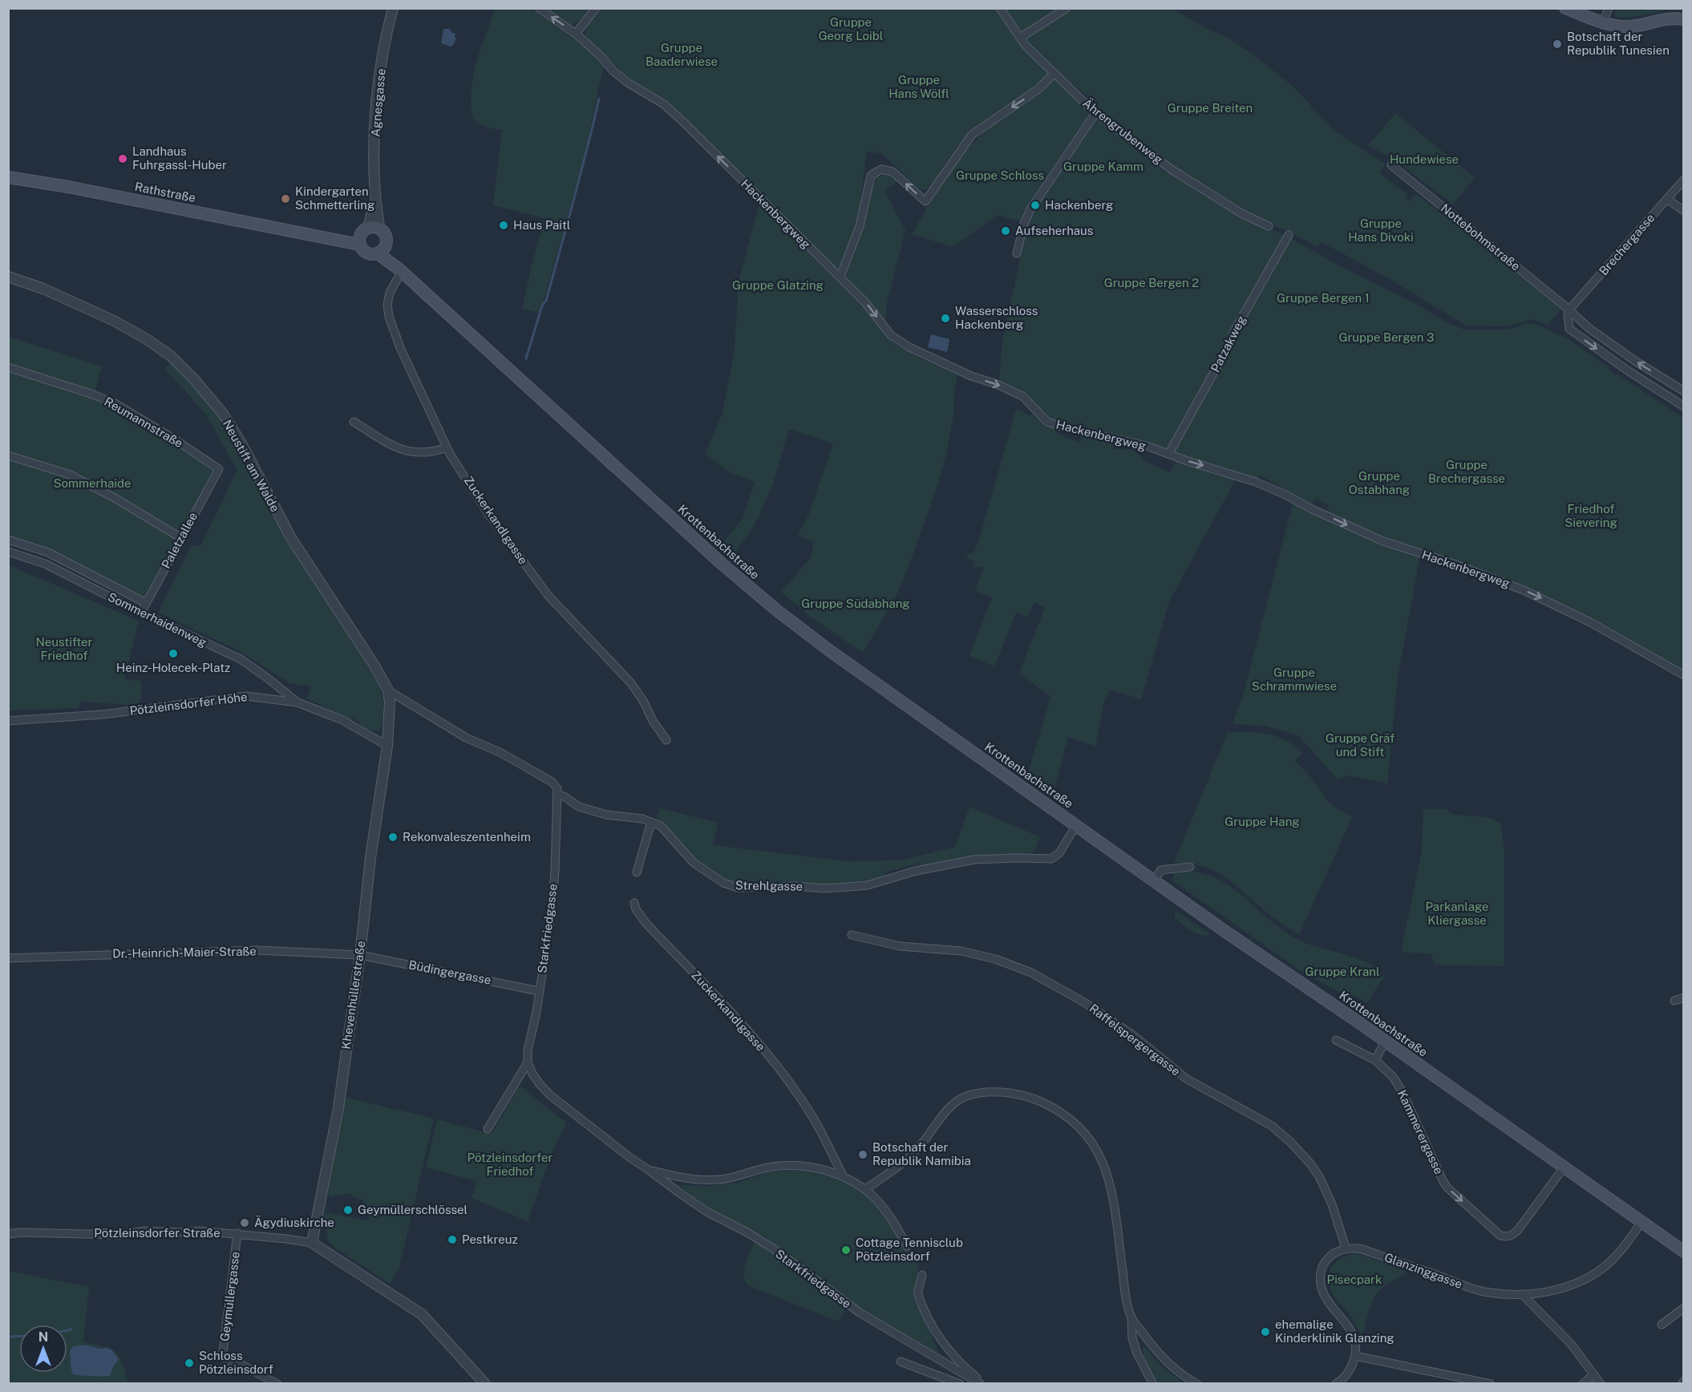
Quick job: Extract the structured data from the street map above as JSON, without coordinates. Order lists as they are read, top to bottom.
{
  "streets": {
    "main road": ["Rathstraße", "Krottenbachstraße"],
    "street": [
      "Agnesgasse",
      "Ährengrubenweg",
      "Hackenbergweg",
      "Nottebohmstraße",
      "Brechergasse",
      "Patzakweg",
      "Reumannstraße",
      "Neustift am Walde",
      "Zuckerkandlgasse",
      "Paletzallee",
      "Sommerhaidenweg",
      "Pötzleinsdorfer Höhe",
      "Strehlgasse",
      "Starkfriedgasse",
      "Dr.-Heinrich-Maier-Straße",
      "Büdingergasse",
      "Khevenhüllerstraße",
      "Raffelspergergasse",
      "Kammerergasse",
      "Pötzleinsdorfer Straße",
      "Glanzinggasse",
      "Geymüllergasse"
    ]
  },
  "crossings": [
    ["Agnesgasse", "Rathstraße"],
    ["Agnesgasse", "Krottenbachstraße"],
    ["Rathstraße", "Krottenbachstraße"],
    ["Hackenbergweg", "Patzakweg"],
    ["Nottebohmstraße", "Brechergasse"],
    ["Reumannstraße", "Paletzallee"],
    ["Neustift am Walde", "Pötzleinsdorfer Höhe"],
    ["Neustift am Walde", "Strehlgasse"],
    ["Neustift am Walde", "Khevenhüllerstraße"],
    ["Zuckerkandlgasse", "Krottenbachstraße"],
    ["Zuckerkandlgasse", "Starkfriedgasse"],
    ["Paletzallee", "Sommerhaidenweg"],
    ["Krottenbachstraße", "Strehlgasse"],
    ["Krottenbachstraße", "Kammerergasse"],
    ["Krottenbachstraße", "Glanzinggasse"],
    ["Sommerhaidenweg", "Pötzleinsdorfer Höhe"],
    ["Pötzleinsdorfer Höhe", "Khevenhüllerstraße"],
    ["Strehlgasse", "Starkfriedgasse"],
    ["Starkfriedgasse", "Büdingergasse"],
    ["Dr.-Heinrich-Maier-Straße", "Büdingergasse"],
    ["Dr.-Heinrich-Maier-Straße", "Khevenhüllerstraße"],
    ["Büdingergasse", "Khevenhüllerstraße"],
    ["Khevenhüllerstraße", "Pötzleinsdorfer Straße"],
    ["Raffelspergergasse", "Glanzinggasse"],
    ["Pötzleinsdorfer Straße", "Geymüllergasse"]
  ],
  "parks": [
    "Gruppe Georg Loibl",
    "Gruppe Baaderwiese",
    "Gruppe Hans Wölfl",
    "Gruppe Breiten",
    "Hundewiese",
    "Gruppe Kamm",
    "Gruppe Schloss",
    "Gruppe Hans Divoki",
    "Gruppe Bergen 2",
    "Gruppe Glatzing",
    "Gruppe Bergen 1",
    "Gruppe Bergen 3",
    "Gruppe Brechergasse",
    "Gruppe Ostabhang",
    "Sommerhaide",
    "Friedhof Sievering",
    "Gruppe Südabhang",
    "Neustifter Friedhof",
    "Gruppe Schrammwiese",
    "Gruppe Gräf und Stift",
    "Gruppe Hang",
    "Parkanlage Kliergasse",
    "Gruppe Kranl",
    "Pötzleinsdorfer Friedhof",
    "Pisecpark"
  ],
  "places": [
    "Botschaft der Republik Tunesien",
    "Landhaus Fuhrgassl-Huber",
    "Kindergarten Schmetterling",
    "Hackenberg",
    "Haus Paitl",
    "Aufseherhaus",
    "Wasserschloss Hackenberg",
    "Heinz-Holecek-Platz",
    "Rekonvaleszentenheim",
    "Botschaft der Republik Namibia",
    "Geymüllerschlössel",
    "Ägydiuskirche",
    "Pestkreuz",
    "Cottage Tennisclub Pötzleinsdorf",
    "ehemalige Kinderklinik Glanzing",
    "Schloss Pötzleinsdorf"
  ],
  "north": "top"
}
